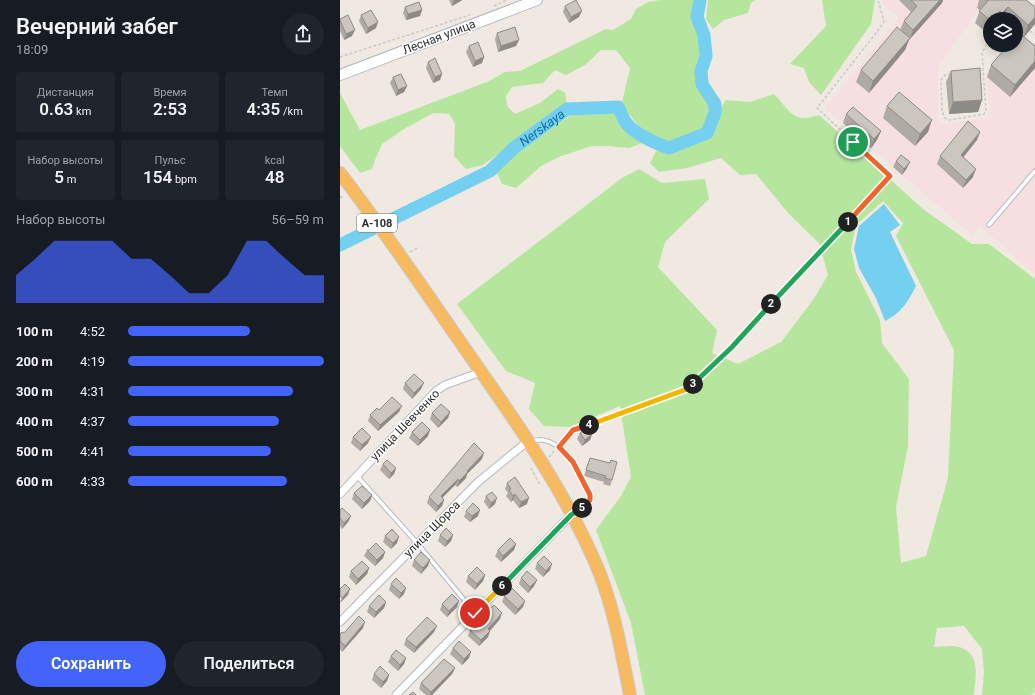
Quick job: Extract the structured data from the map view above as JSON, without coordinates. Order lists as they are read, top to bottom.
{
  "streets": {
    "highway": ["А-108"],
    "main road": ["Лесная улица"],
    "street": ["улица Шевченко", "улица Щорса"]
  },
  "crossings": [
    ["А-108", "улица Шевченко"],
    ["А-108", "улица Щорса"]
  ],
  "water": ["Nerskaya"],
  "page": {
    "heading": ["Вечерний забег", "18:09"],
    "stats": [
      ["Дистанция", "0.63 km"],
      ["Время", "2:53"],
      ["Темп", "4:35 /km"],
      ["Набор высоты", "5 m"],
      ["Пульс", "154 bpm"],
      ["kcal", "48"]
    ],
    "chart": ["Набор высоты", "56–59 m"],
    "pins": [
      "1",
      "2",
      "3",
      "4",
      "5",
      "6"
    ],
    "list": [
      {
        "name": "100 m",
        "note": "4:52"
      },
      {
        "name": "200 m",
        "note": "4:19"
      },
      {
        "name": "300 m",
        "note": "4:31"
      },
      {
        "name": "400 m",
        "note": "4:37"
      },
      {
        "name": "500 m",
        "note": "4:41"
      },
      {
        "name": "600 m",
        "note": "4:33"
      }
    ],
    "buttons": ["Сохранить", "Поделиться"]
  }
}
